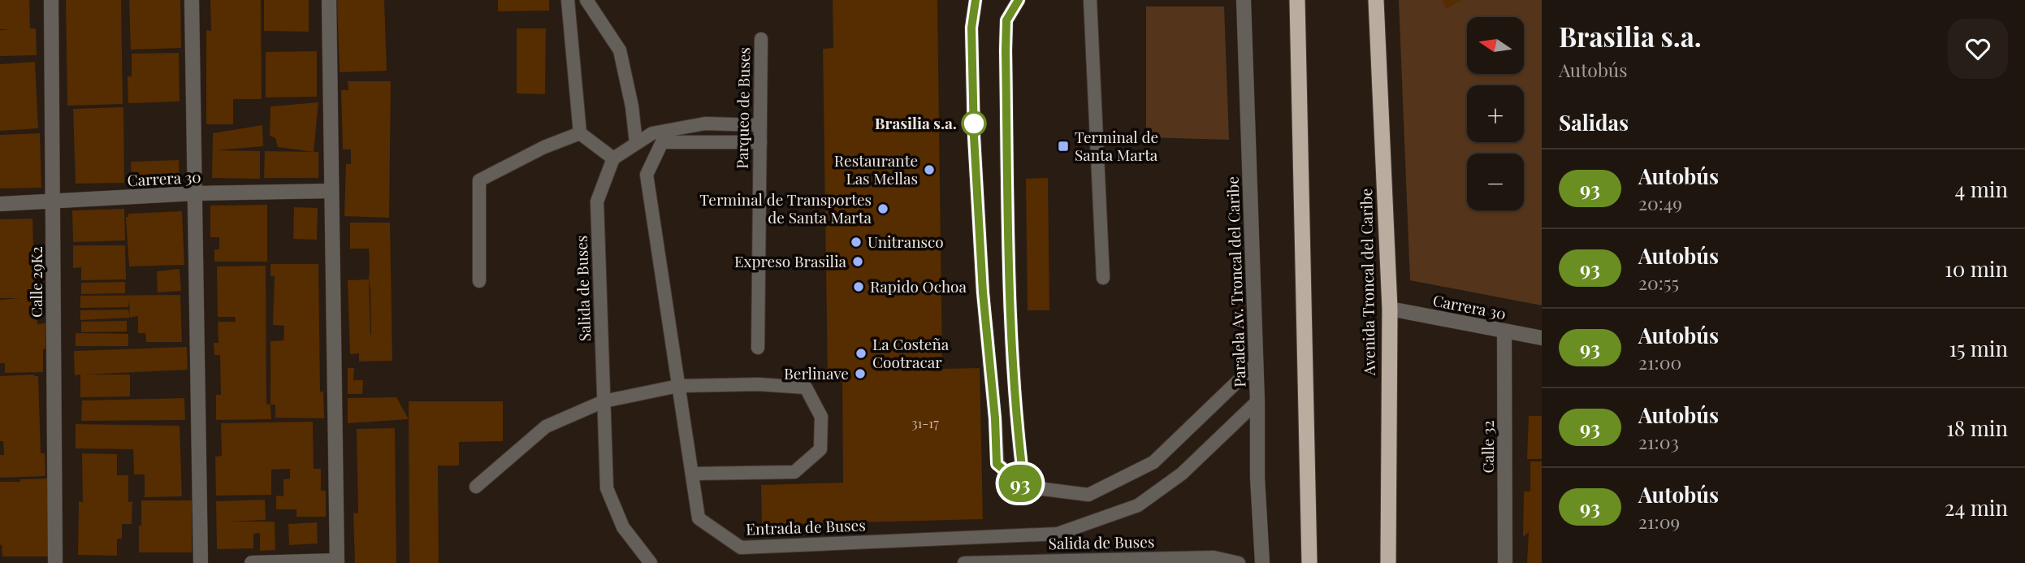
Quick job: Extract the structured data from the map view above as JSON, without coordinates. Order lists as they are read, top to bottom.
{
  "streets": {
    "highway": ["Avenida Troncal del Caribe"],
    "street": [
      "Carrera 30",
      "Calle 29K2",
      "Paralela Av. Troncal del Caribe",
      "Calle 32"
    ],
    "lane": ["Parqueo de Buses", "Salida de Buses", "Entrada de Buses"]
  },
  "crossings": [
    ["Parqueo de Buses", "Entrada de Buses"],
    ["Carrera 30", "Calle 29K2"],
    ["Carrera 30", "Avenida Troncal del Caribe"],
    ["Carrera 30", "Calle 32"],
    ["Paralela Av. Troncal del Caribe", "Entrada de Buses"]
  ],
  "places": {
    "other": [
      "Brasilia s.a.",
      "Restaurante Las Mellas",
      "Terminal de Transportes de Santa Marta",
      "Unitransco",
      "Expreso Brasilia",
      "Rapido Ochoa",
      "La Costeña Cootracar",
      "Berlinave"
    ],
    "transit": ["Terminal de Santa Marta"]
  },
  "lines": ["bus line 93"],
  "house_numbers": ["31-17"],
  "north": "left",
  "page": {
    "on_map": "93",
    "heading": [
      ["Brasilia s.a.", "Autobús"],
      "Salidas"
    ],
    "map_buttons": ["+", "−"],
    "list": [
      {
        "mark": "93",
        "name": "Autobús",
        "note": "20:49",
        "value": "4 min"
      },
      {
        "mark": "93",
        "name": "Autobús",
        "note": "20:55",
        "value": "10 min"
      },
      {
        "mark": "93",
        "name": "Autobús",
        "note": "21:00",
        "value": "15 min"
      },
      {
        "mark": "93",
        "name": "Autobús",
        "note": "21:03",
        "value": "18 min"
      },
      {
        "mark": "93",
        "name": "Autobús",
        "note": "21:09",
        "value": "24 min"
      }
    ]
  }
}
